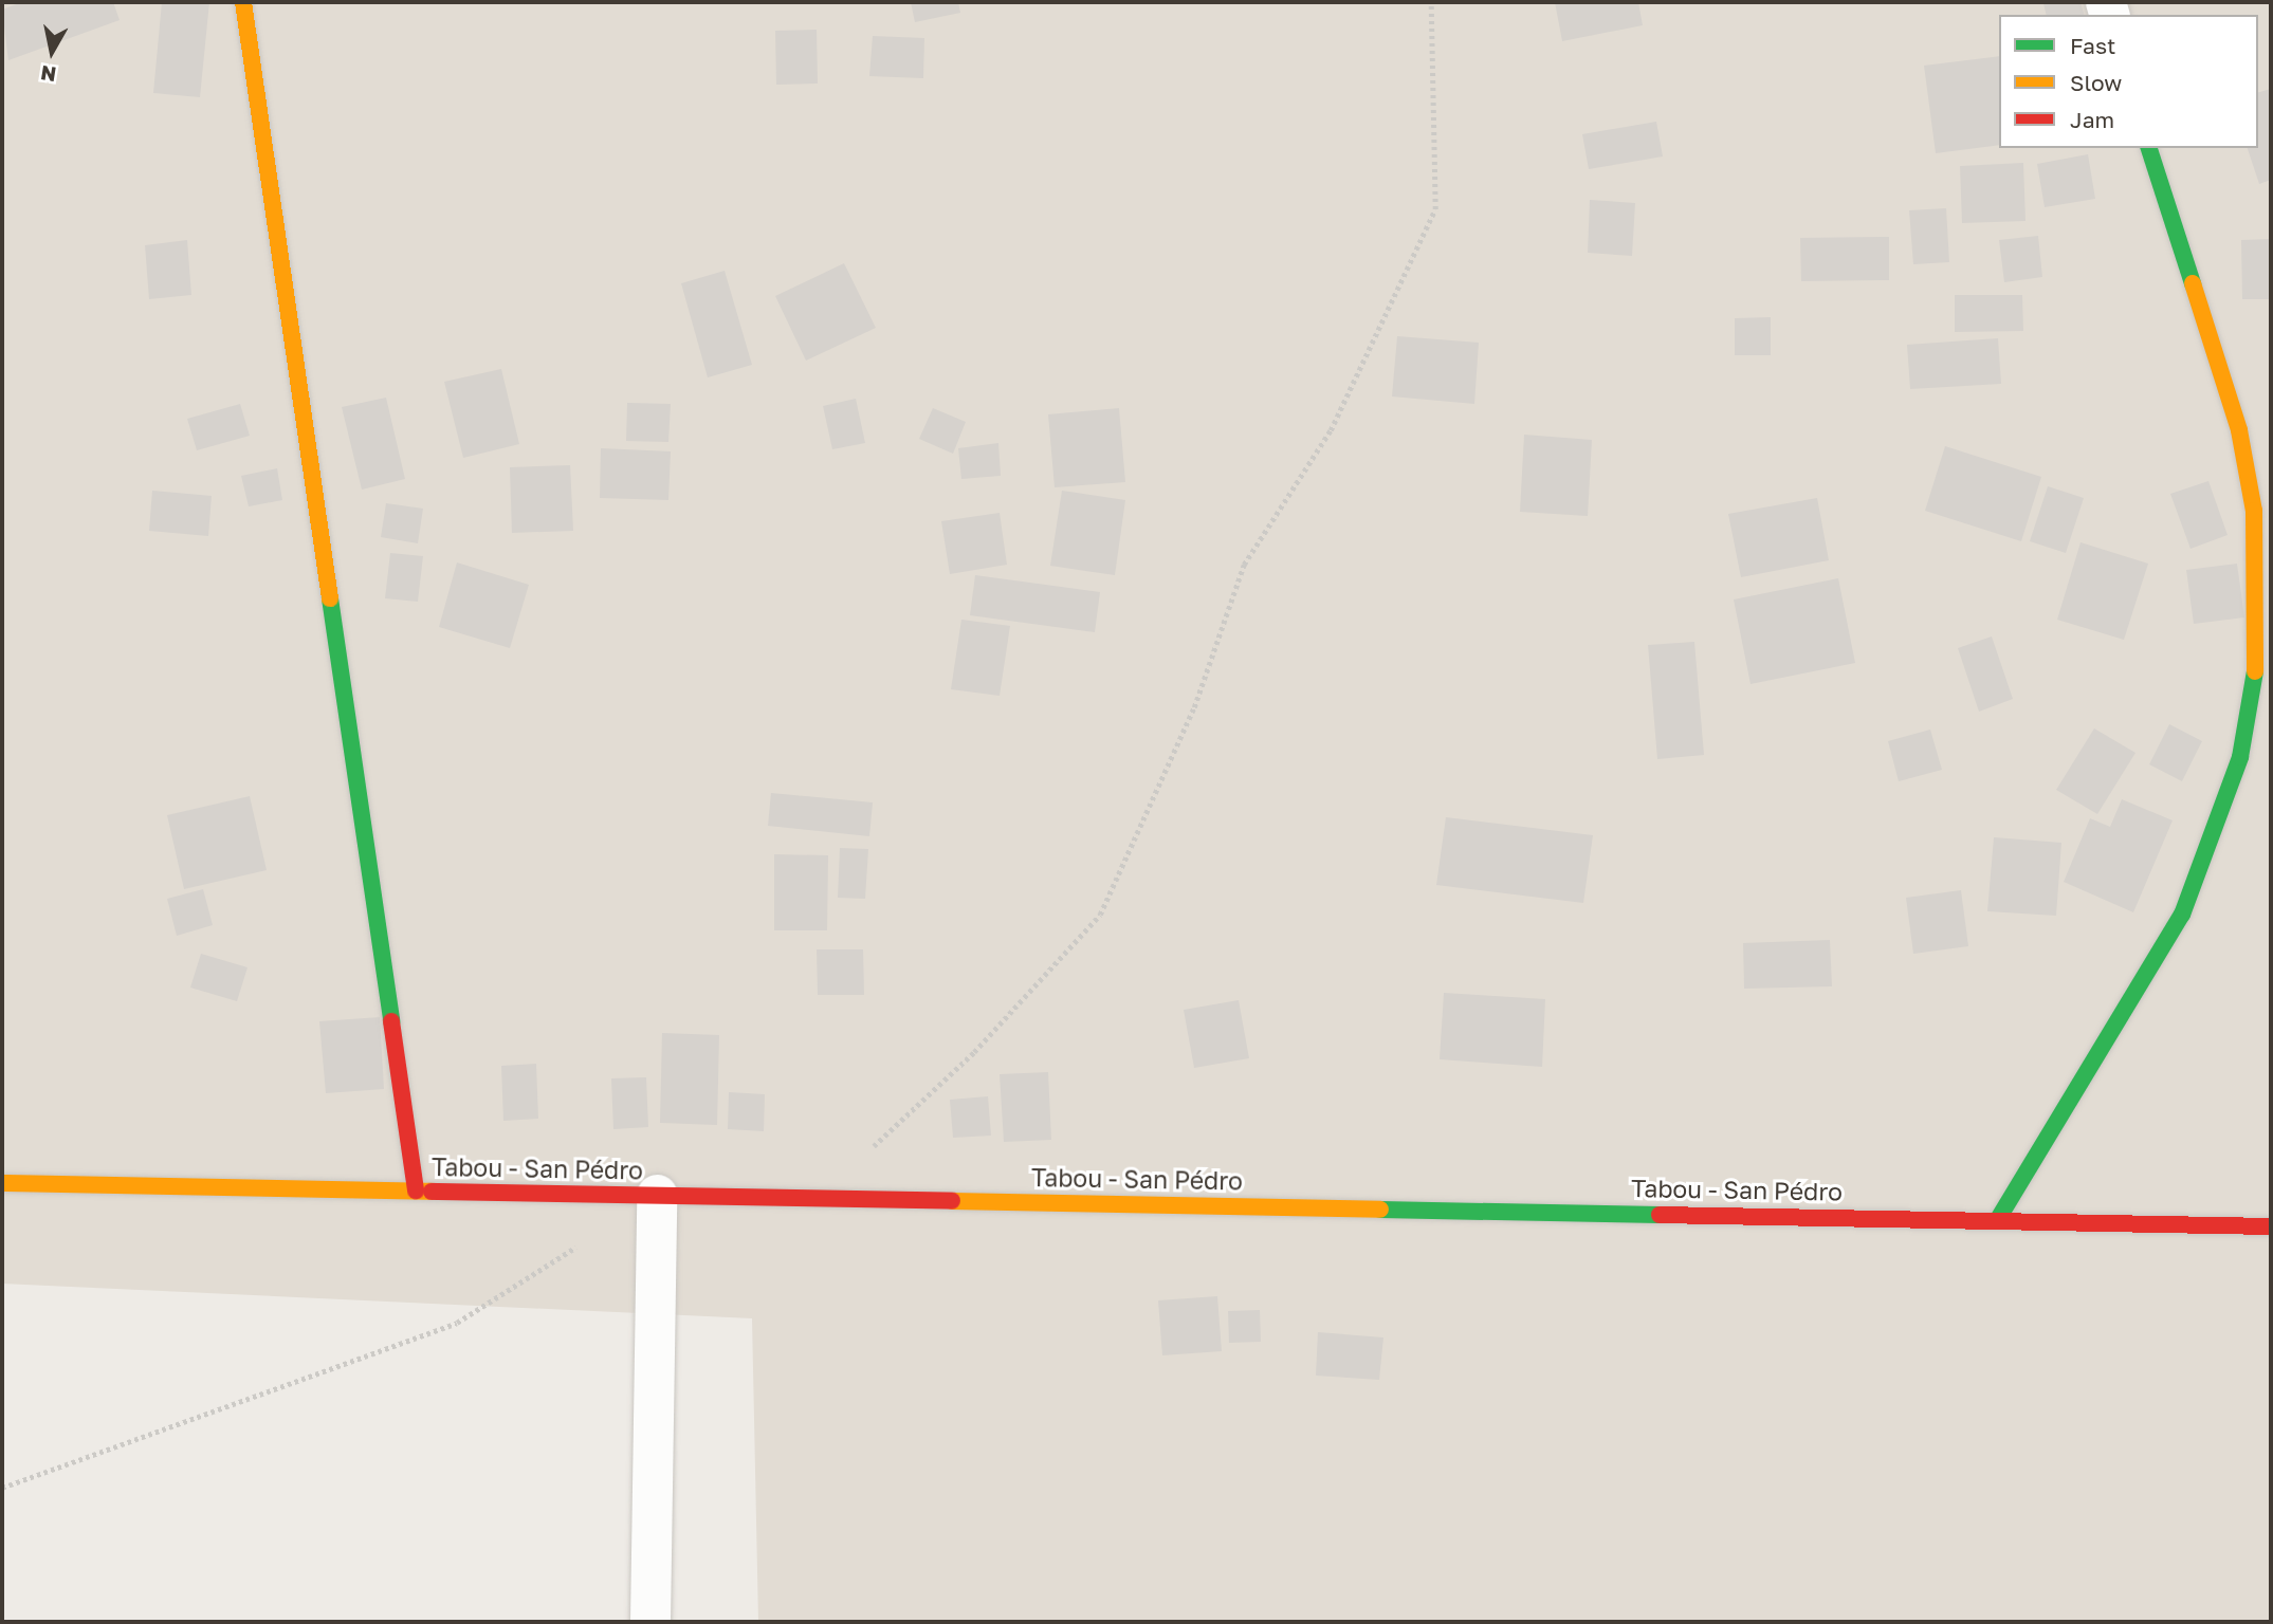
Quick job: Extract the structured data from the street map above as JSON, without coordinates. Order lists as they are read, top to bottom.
{
  "streets": {
    "street": ["Tabou - San Pédro"]
  },
  "legend": ["Fast", "Slow", "Jam"],
  "north": "bottom"
}
